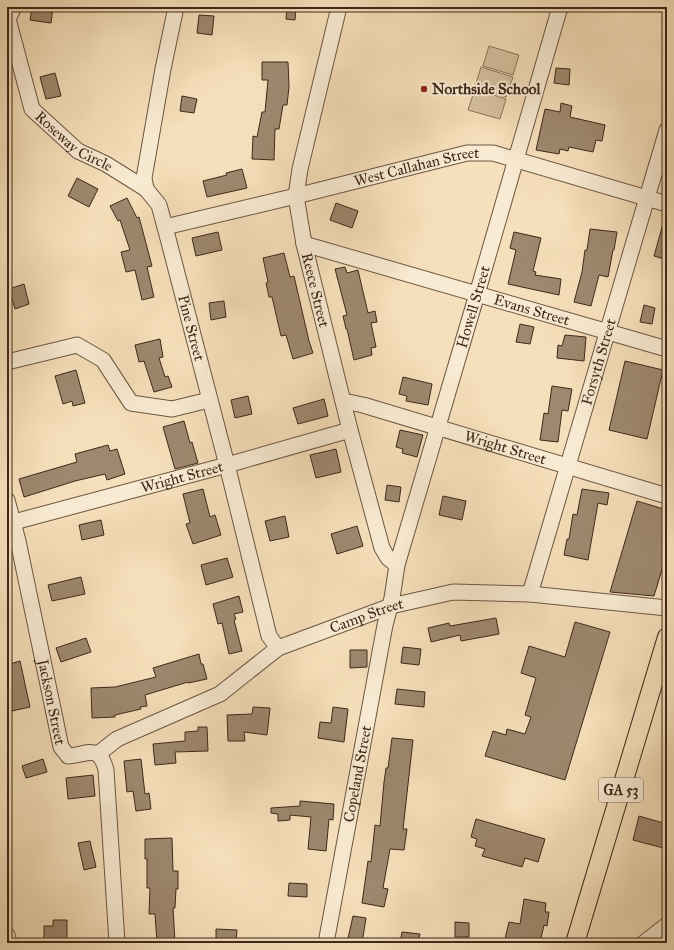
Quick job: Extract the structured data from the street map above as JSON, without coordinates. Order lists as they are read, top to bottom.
{
  "streets": {
    "main road": ["GA 53"],
    "street": [
      "Roseway Circle",
      "West Callahan Street",
      "Reece Street",
      "Howell Street",
      "Evans Street",
      "Pine Street",
      "Forsyth Street",
      "Wright Street",
      "Camp Street",
      "Jackson Street",
      "Copeland Street"
    ]
  },
  "crossings": [
    ["Roseway Circle", "Pine Street"],
    ["West Callahan Street", "Reece Street"],
    ["West Callahan Street", "Howell Street"],
    ["West Callahan Street", "Pine Street"],
    ["West Callahan Street", "Forsyth Street"],
    ["Reece Street", "Howell Street"],
    ["Reece Street", "Evans Street"],
    ["Reece Street", "Wright Street"],
    ["Howell Street", "Evans Street"],
    ["Howell Street", "Wright Street"],
    ["Howell Street", "Camp Street"],
    ["Howell Street", "Copeland Street"],
    ["Evans Street", "Forsyth Street"],
    ["Pine Street", "Wright Street"],
    ["Pine Street", "Camp Street"],
    ["Forsyth Street", "Wright Street"],
    ["Forsyth Street", "Camp Street"],
    ["Wright Street", "Jackson Street"],
    ["Camp Street", "Jackson Street"],
    ["Camp Street", "Copeland Street"]
  ],
  "places": ["Northside School"]
}
